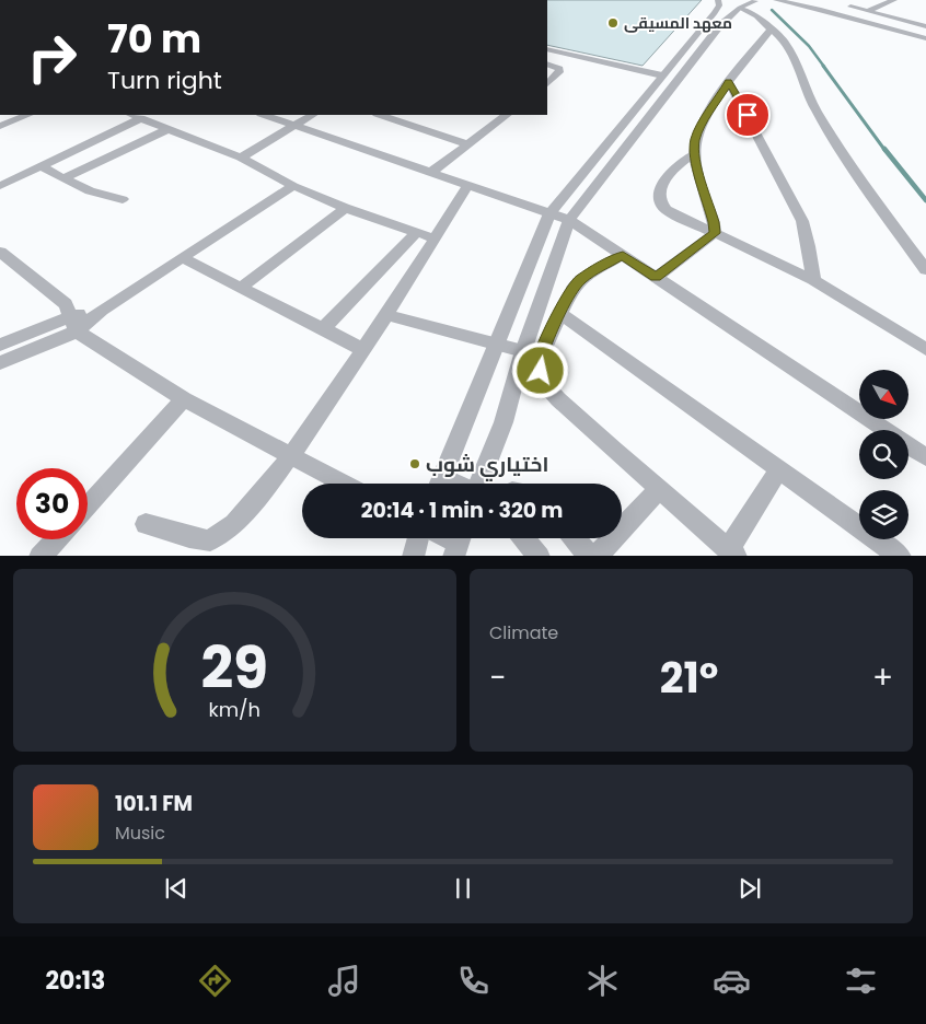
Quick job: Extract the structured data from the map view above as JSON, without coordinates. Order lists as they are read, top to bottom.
{
  "places": ["معهد المسيقى", "اختياري شوب"],
  "north": "bottom right",
  "page": {
    "turn": ["70 m", "Turn right"],
    "limit": "30",
    "trip": "20:14 · 1 min · 320 m",
    "tile": "Climate",
    "heat": ["−", "21°", "+"],
    "song": ["101.1 FM", "Music"],
    "tabs": "20:13",
    "gauge": ["29", "km/h"]
  }
}
